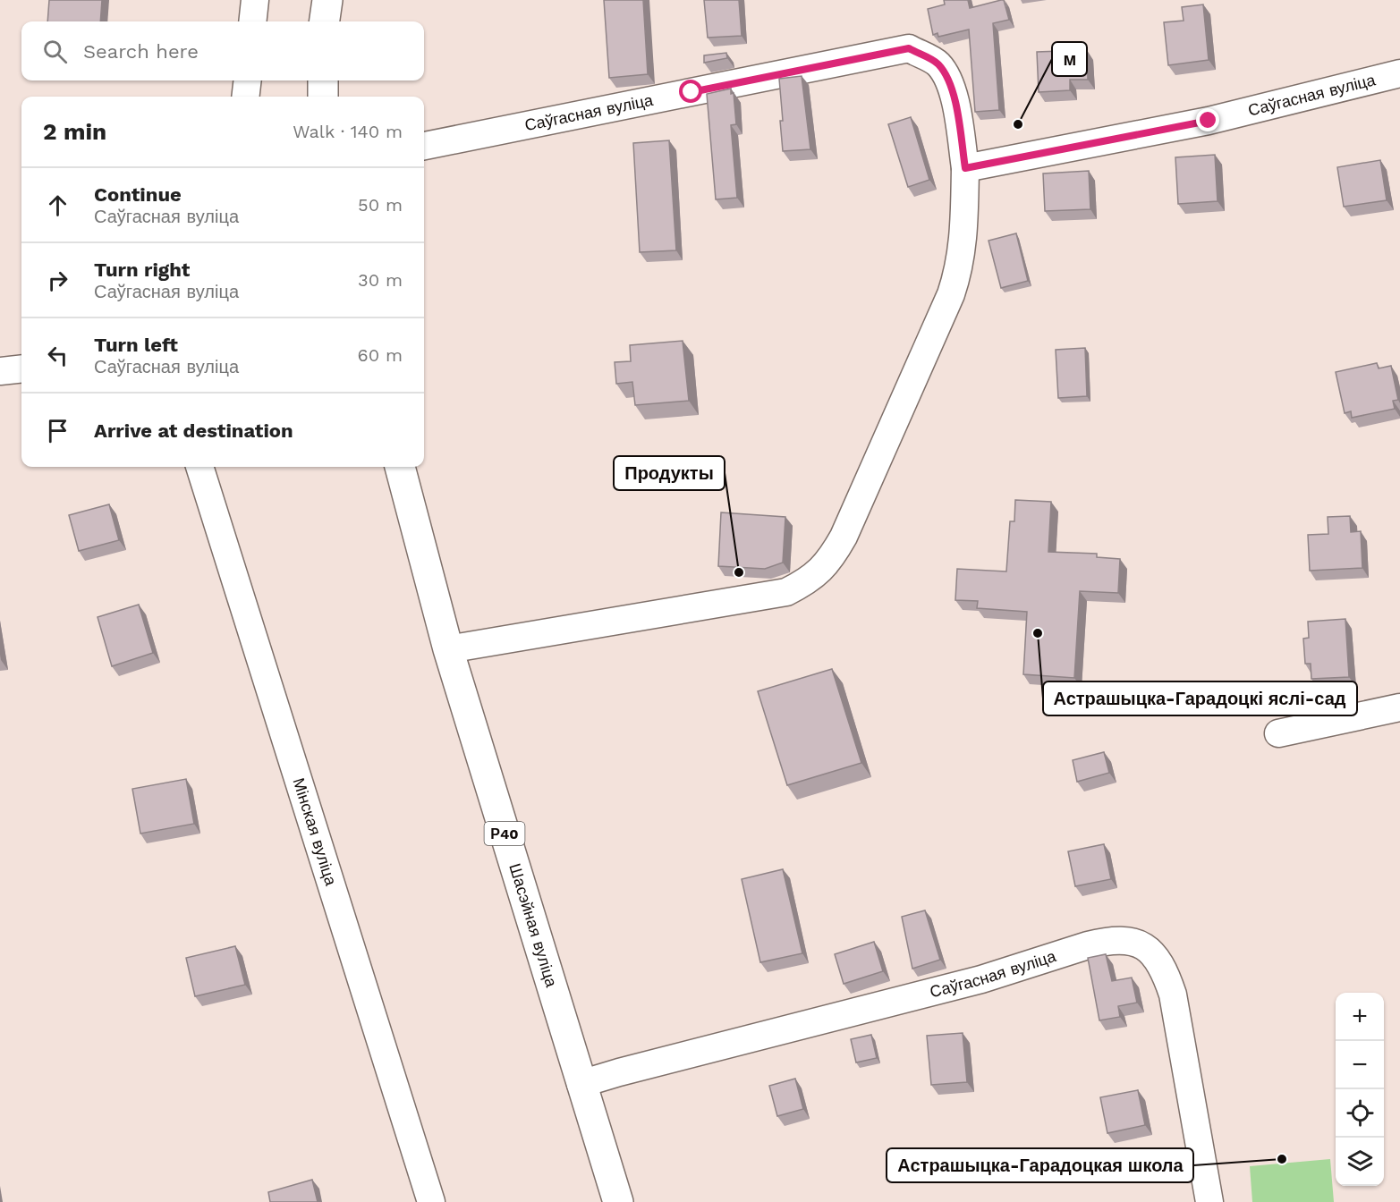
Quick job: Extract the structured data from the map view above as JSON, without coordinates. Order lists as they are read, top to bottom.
{
  "streets": {
    "main road": ["Р40", "Шасэйная вуліца"],
    "street": ["Саўгасная вуліца", "Мінская вуліца"]
  },
  "crossings": [
    ["Саўгасная вуліца", "Шасэйная вуліца"]
  ],
  "places": [
    "м",
    "Продукты",
    "Астрашыцка-Гарадоцкі яслі-сад",
    "Астрашыцка-Гарадоцкая школа"
  ],
  "page": {
    "search": "Search here",
    "heading": ["2 min", "Walk · 140 m"],
    "list": [
      ["Continue", "Саўгасная вуліца", "50 m"],
      ["Turn right", "Саўгасная вуліца", "30 m"],
      ["Turn left", "Саўгасная вуліца", "60 m"],
      "Arrive at destination"
    ],
    "map_buttons": ["+", "−"]
  }
}
